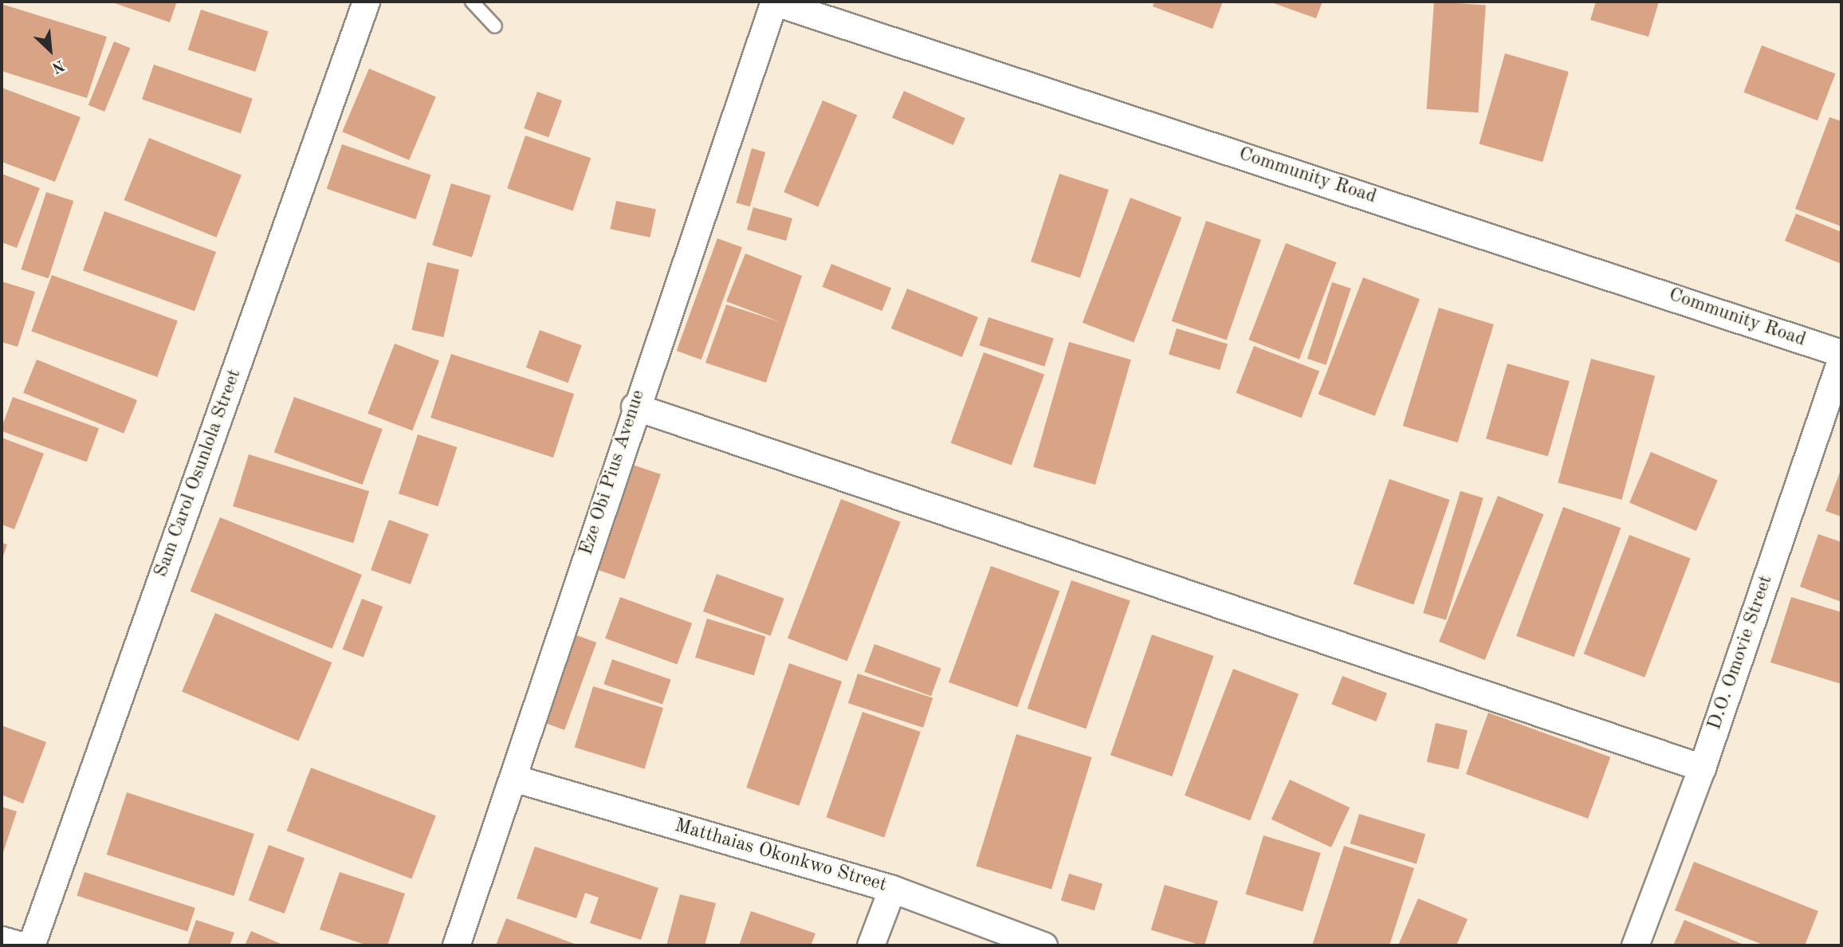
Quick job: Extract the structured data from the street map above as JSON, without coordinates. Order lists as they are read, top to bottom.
{
  "streets": {
    "street": [
      "Community Road",
      "Eze Obi Pius Avenue",
      "Sam Carol Osunlola Street",
      "D.O. Omovie Street",
      "Matthaias Okonkwo Street"
    ]
  },
  "crossings": [
    ["Community Road", "Eze Obi Pius Avenue"],
    ["Eze Obi Pius Avenue", "Matthaias Okonkwo Street"]
  ],
  "north": "bottom right"
}
